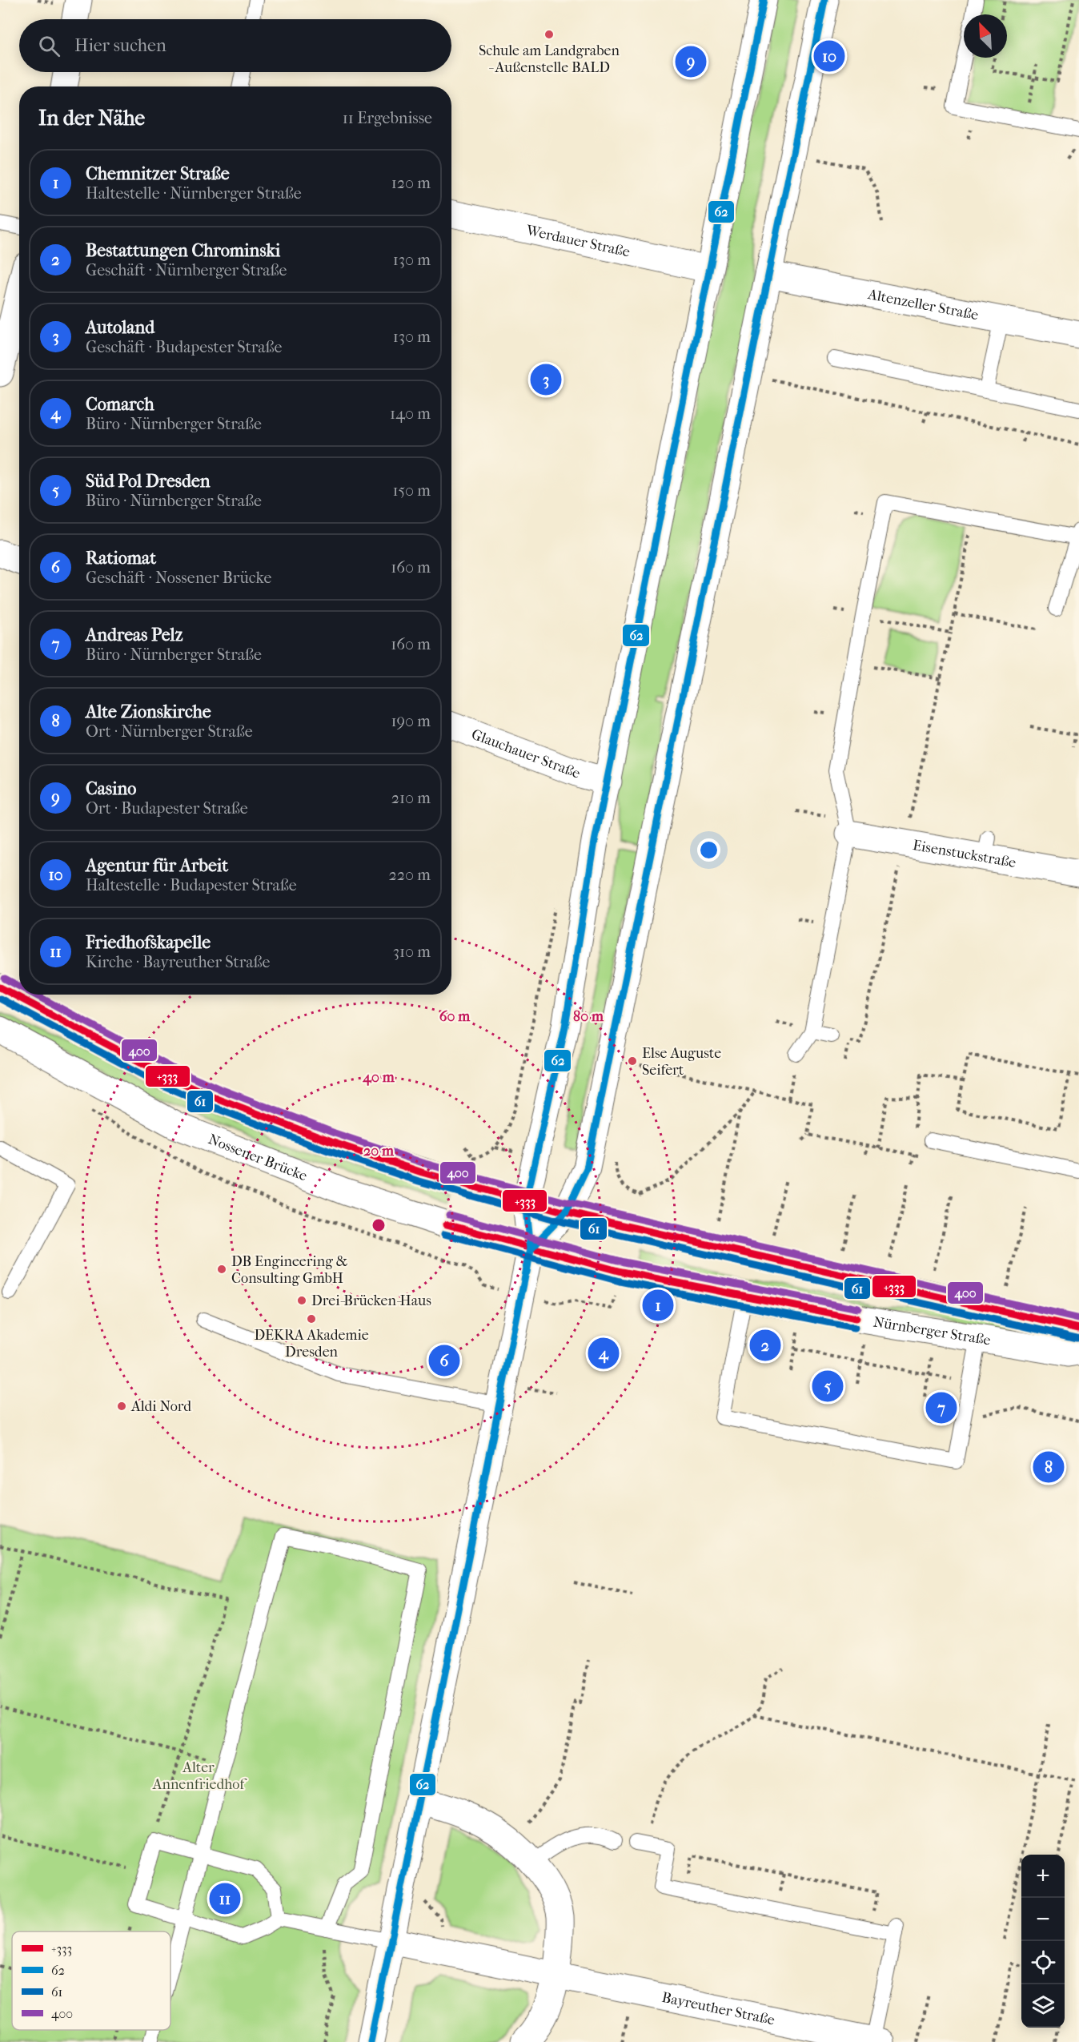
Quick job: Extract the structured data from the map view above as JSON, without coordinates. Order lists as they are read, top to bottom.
{
  "streets": {
    "main road": [
      "Werdauer Straße",
      "Altenzeller Straße",
      "Glauchauer Straße",
      "Eisenstuckstraße",
      "Nossener Brücke",
      "Nürnberger Straße",
      "Bayreuther Straße"
    ]
  },
  "crossings": [
    ["Nossener Brücke", "Nürnberger Straße"]
  ],
  "parks": ["Alter Annenfriedhof"],
  "places": [
    "Schule am Landgraben - Außenstelle BALD",
    "Else Auguste Seifert",
    "DB Engineering & Consulting GmbH",
    "Drei-Brücken-Haus",
    "DEKRA Akademie Dresden",
    "Aldi Nord"
  ],
  "lines": [
    "transit line 62",
    "transit line 400",
    "transit line +333",
    "transit line 61"
  ],
  "legend": [
    "+333",
    "62",
    "61",
    "400"
  ],
  "north": "top left",
  "page": {
    "search": "Hier suchen",
    "pins": [
      "10",
      "9",
      "3",
      "1",
      "2",
      "4",
      "6",
      "5",
      "7",
      "8",
      "11"
    ],
    "heading": ["In der Nähe", "11 Ergebnisse"],
    "list": [
      {
        "mark": "1",
        "name": "Chemnitzer Straße",
        "note": "Haltestelle · Nürnberger Straße",
        "value": "120 m"
      },
      {
        "mark": "2",
        "name": "Bestattungen Chrominski",
        "note": "Geschäft · Nürnberger Straße",
        "value": "130 m"
      },
      {
        "mark": "3",
        "name": "Autoland",
        "note": "Geschäft · Budapester Straße",
        "value": "130 m"
      },
      {
        "mark": "4",
        "name": "Comarch",
        "note": "Büro · Nürnberger Straße",
        "value": "140 m"
      },
      {
        "mark": "5",
        "name": "Süd Pol Dresden",
        "note": "Büro · Nürnberger Straße",
        "value": "150 m"
      },
      {
        "mark": "6",
        "name": "Ratiomat",
        "note": "Geschäft · Nossener Brücke",
        "value": "160 m"
      },
      {
        "mark": "7",
        "name": "Andreas Pelz",
        "note": "Büro · Nürnberger Straße",
        "value": "160 m"
      },
      {
        "mark": "8",
        "name": "Alte Zionskirche",
        "note": "Ort · Nürnberger Straße",
        "value": "190 m"
      },
      {
        "mark": "9",
        "name": "Casino",
        "note": "Ort · Budapester Straße",
        "value": "210 m"
      },
      {
        "mark": "10",
        "name": "Agentur für Arbeit",
        "note": "Haltestelle · Budapester Straße",
        "value": "220 m"
      },
      {
        "mark": "11",
        "name": "Friedhofskapelle",
        "note": "Kirche · Bayreuther Straße",
        "value": "310 m"
      }
    ],
    "map_buttons": ["+", "−"]
  },
  "rings": [
    "80 m",
    "60 m",
    "40 m",
    "20 m"
  ]
}
